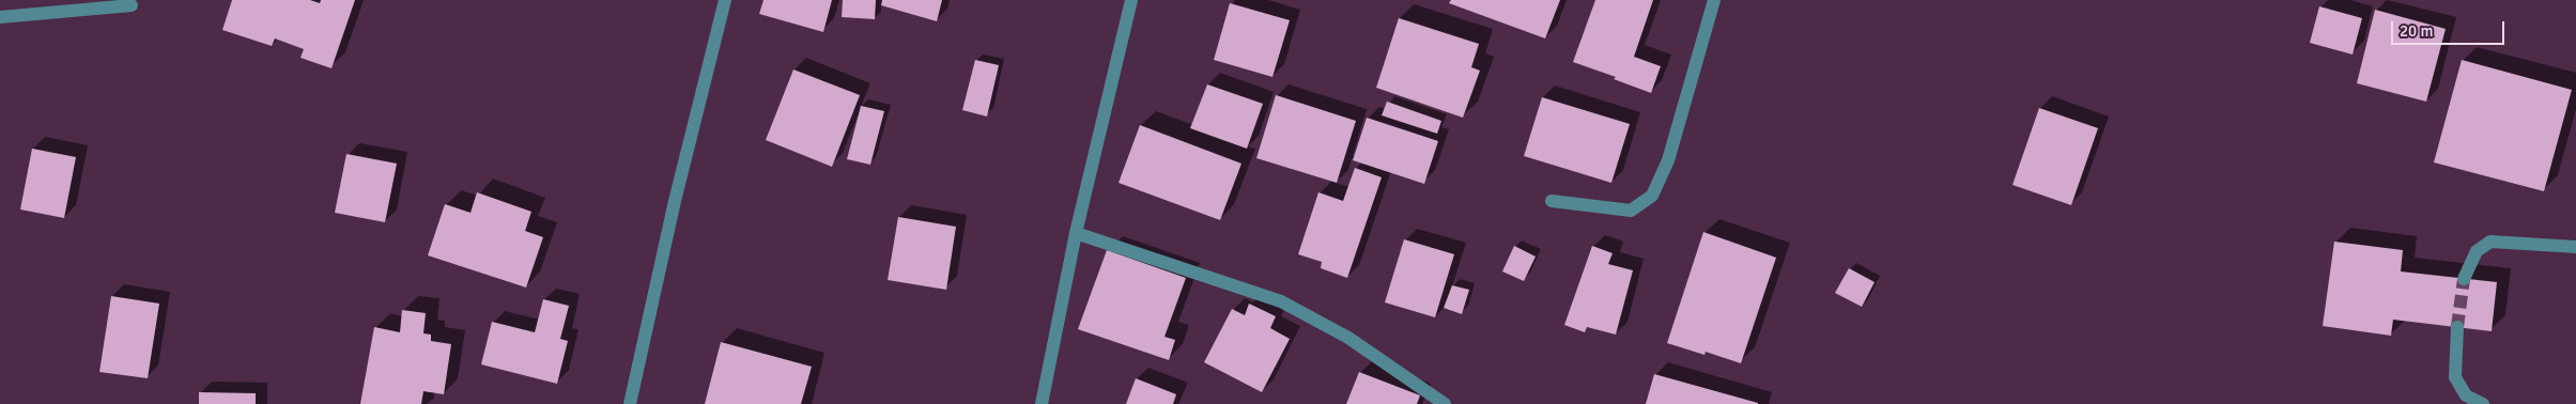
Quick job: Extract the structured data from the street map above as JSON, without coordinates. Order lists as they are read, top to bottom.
{
  "scale_bar": "20 m"
}
